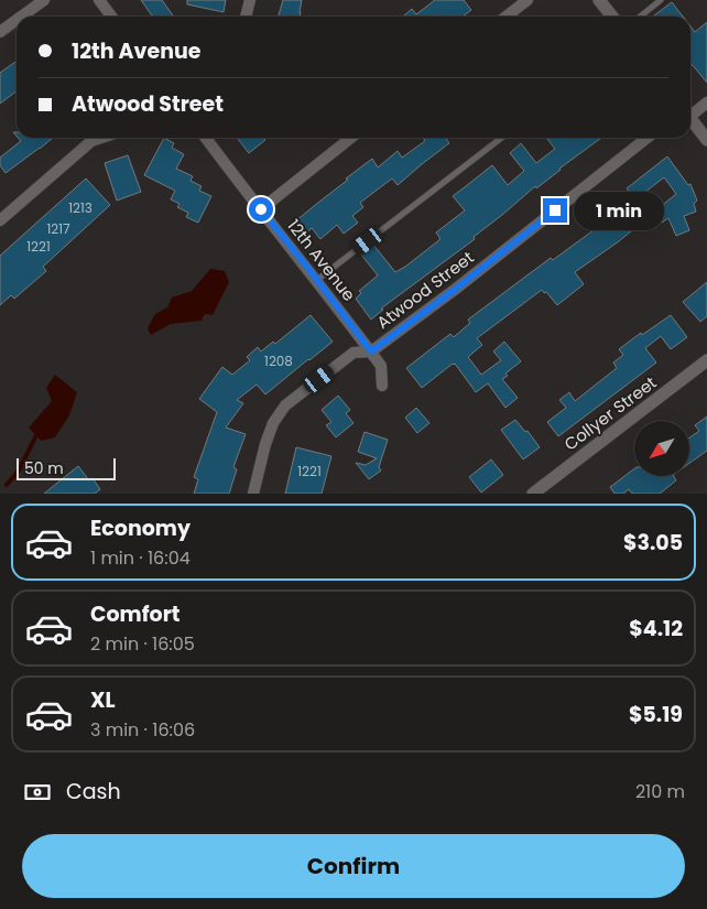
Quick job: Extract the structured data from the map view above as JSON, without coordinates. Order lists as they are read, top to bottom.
{
  "streets": {
    "street": ["12th Avenue", "Atwood Street", "Collyer Street"]
  },
  "crossings": [
    ["12th Avenue", "Atwood Street"]
  ],
  "house_numbers": [
    "1213",
    "1217",
    "1221",
    "1208",
    "1221"
  ],
  "scale_bar": "50 m",
  "north": "bottom left",
  "page": {
    "banner": ["12th Avenue", "Atwood Street"],
    "bubble": "1 min",
    "scale": "50 m",
    "list": [
      {
        "name": "Economy",
        "note": "1 min · 16:04",
        "value": "$3.05"
      },
      {
        "name": "Comfort",
        "note": "2 min · 16:05",
        "value": "$4.12"
      },
      {
        "name": "XL",
        "note": "3 min · 16:06",
        "value": "$5.19"
      }
    ],
    "pay": ["Cash", "210 m"],
    "buttons": "Confirm"
  }
}
